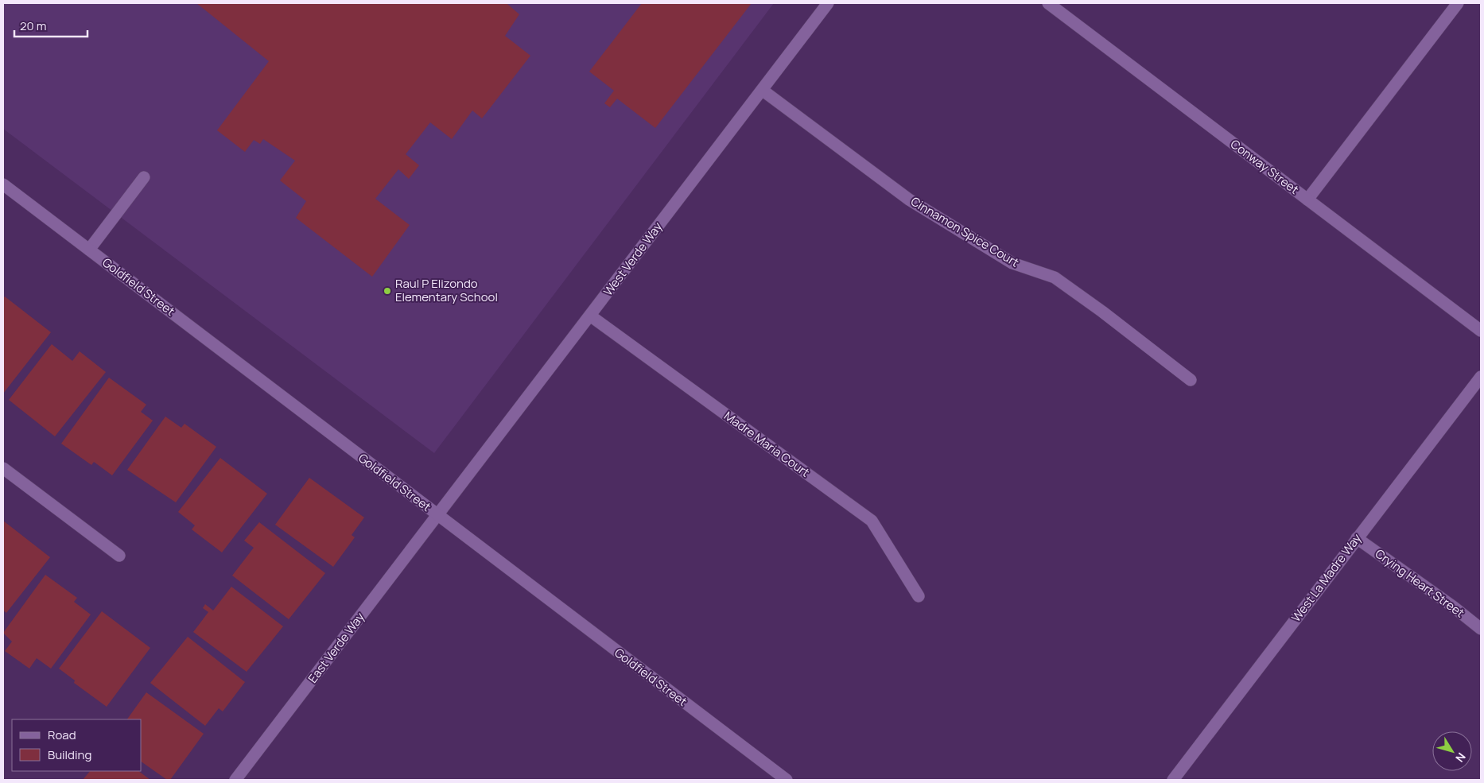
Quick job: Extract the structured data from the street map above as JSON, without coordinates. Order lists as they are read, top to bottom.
{
  "streets": {
    "street": [
      "Conway Street",
      "Cinnamon Spice Court",
      "West Verde Way",
      "Goldfield Street",
      "Madre Maria Court",
      "West La Madre Way",
      "Crying Heart Street",
      "East Verde Way"
    ]
  },
  "crossings": [
    ["Cinnamon Spice Court", "West Verde Way"],
    ["West Verde Way", "Goldfield Street"],
    ["West Verde Way", "Madre Maria Court"],
    ["West Verde Way", "East Verde Way"],
    ["Goldfield Street", "East Verde Way"],
    ["West La Madre Way", "Crying Heart Street"]
  ],
  "places": ["Raul P Elizondo Elementary School"],
  "legend": ["Road", "Building"],
  "scale_bar": "20 m",
  "north": "bottom right"
}
